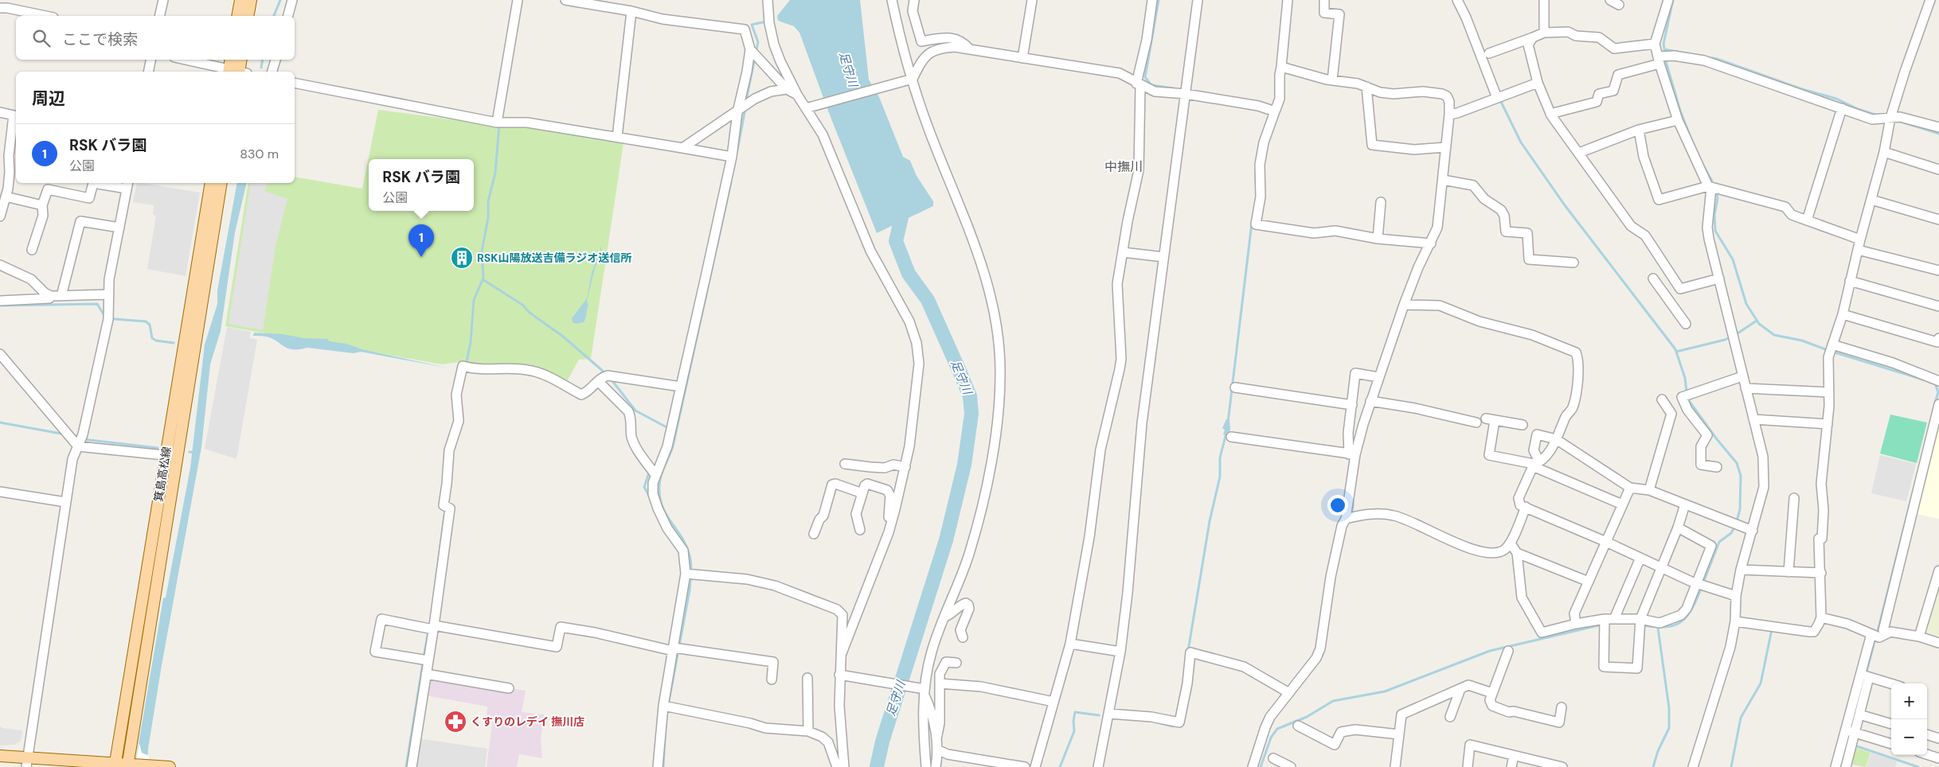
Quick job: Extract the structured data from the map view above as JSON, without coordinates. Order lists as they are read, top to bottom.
{
  "streets": {
    "main road": ["箕島高松線"]
  },
  "districts": ["中撫川"],
  "water": ["足守川"],
  "places": {
    "building": ["RSK山陽放送吉備ラジオ送信所"],
    "pharmacy": ["くすりのレデイ 撫川店"]
  },
  "page": {
    "search": "ここで検索",
    "heading": "周辺",
    "list": [
      {
        "mark": "1",
        "name": "RSK バラ園",
        "note": "公園",
        "value": "830 m"
      }
    ],
    "popup": ["RSK バラ園", "公園"],
    "pins": "1",
    "map_buttons": ["+", "−"]
  }
}
